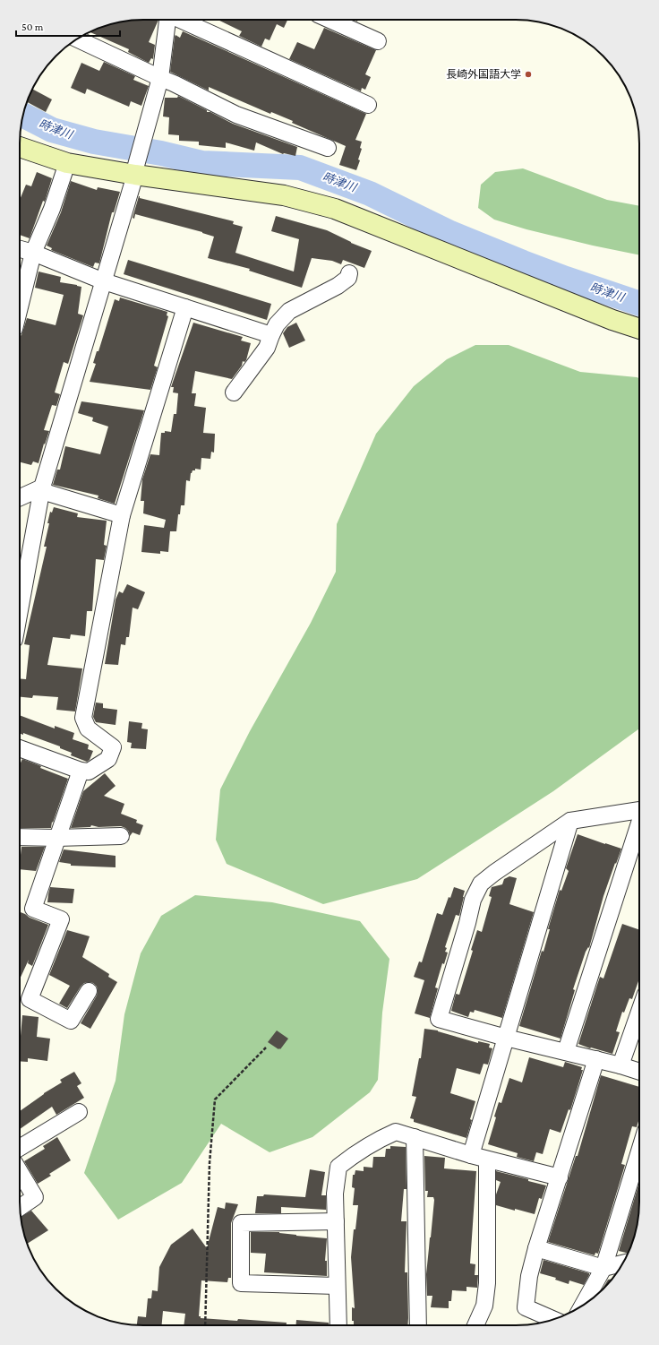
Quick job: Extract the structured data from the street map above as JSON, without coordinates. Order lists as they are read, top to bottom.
{
  "water": ["時津川"],
  "places": ["長崎外国語大学"],
  "scale_bar": "50 m"
}
